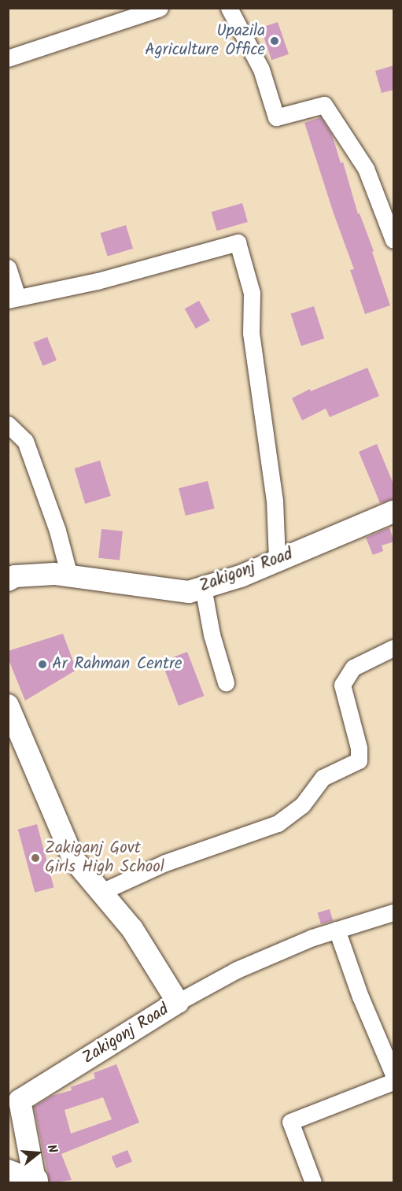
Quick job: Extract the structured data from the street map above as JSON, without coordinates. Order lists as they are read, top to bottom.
{
  "streets": {
    "main road": ["Zakigonj Road"]
  },
  "places": ["Upazila Agriculture Office", "Ar Rahman Centre", "Zakiganj Govt Girls High School"],
  "north": "right"
}
